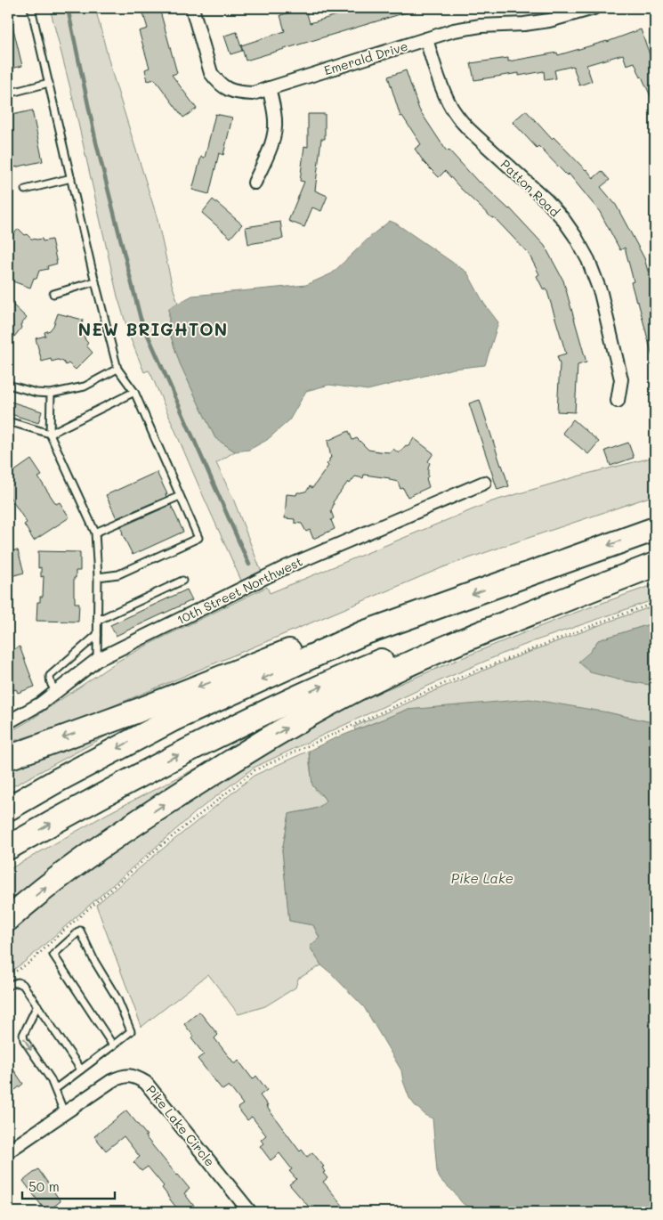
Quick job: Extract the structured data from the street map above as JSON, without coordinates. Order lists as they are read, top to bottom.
{
  "streets": {
    "street": [
      "Emerald Drive",
      "Patton Road",
      "10th Street Northwest",
      "Pike Lake Circle"
    ]
  },
  "crossings": [
    ["Emerald Drive", "Patton Road"]
  ],
  "districts": ["NEW BRIGHTON"],
  "water": ["Pike Lake"],
  "scale_bar": "50 m"
}
